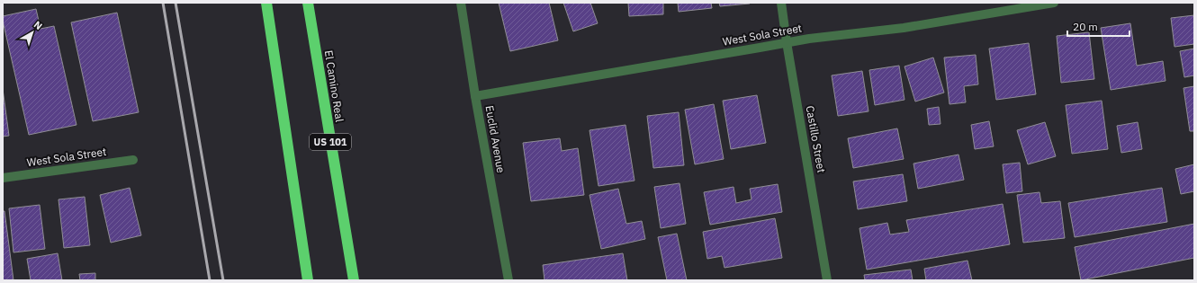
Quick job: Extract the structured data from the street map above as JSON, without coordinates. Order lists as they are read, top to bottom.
{
  "streets": {
    "highway": ["El Camino Real", "US 101"],
    "street": ["West Sola Street", "Euclid Avenue", "Castillo Street"]
  },
  "crossings": [
    ["West Sola Street", "Euclid Avenue"],
    ["West Sola Street", "Castillo Street"]
  ],
  "scale_bar": "20 m",
  "north": "top right"
}
